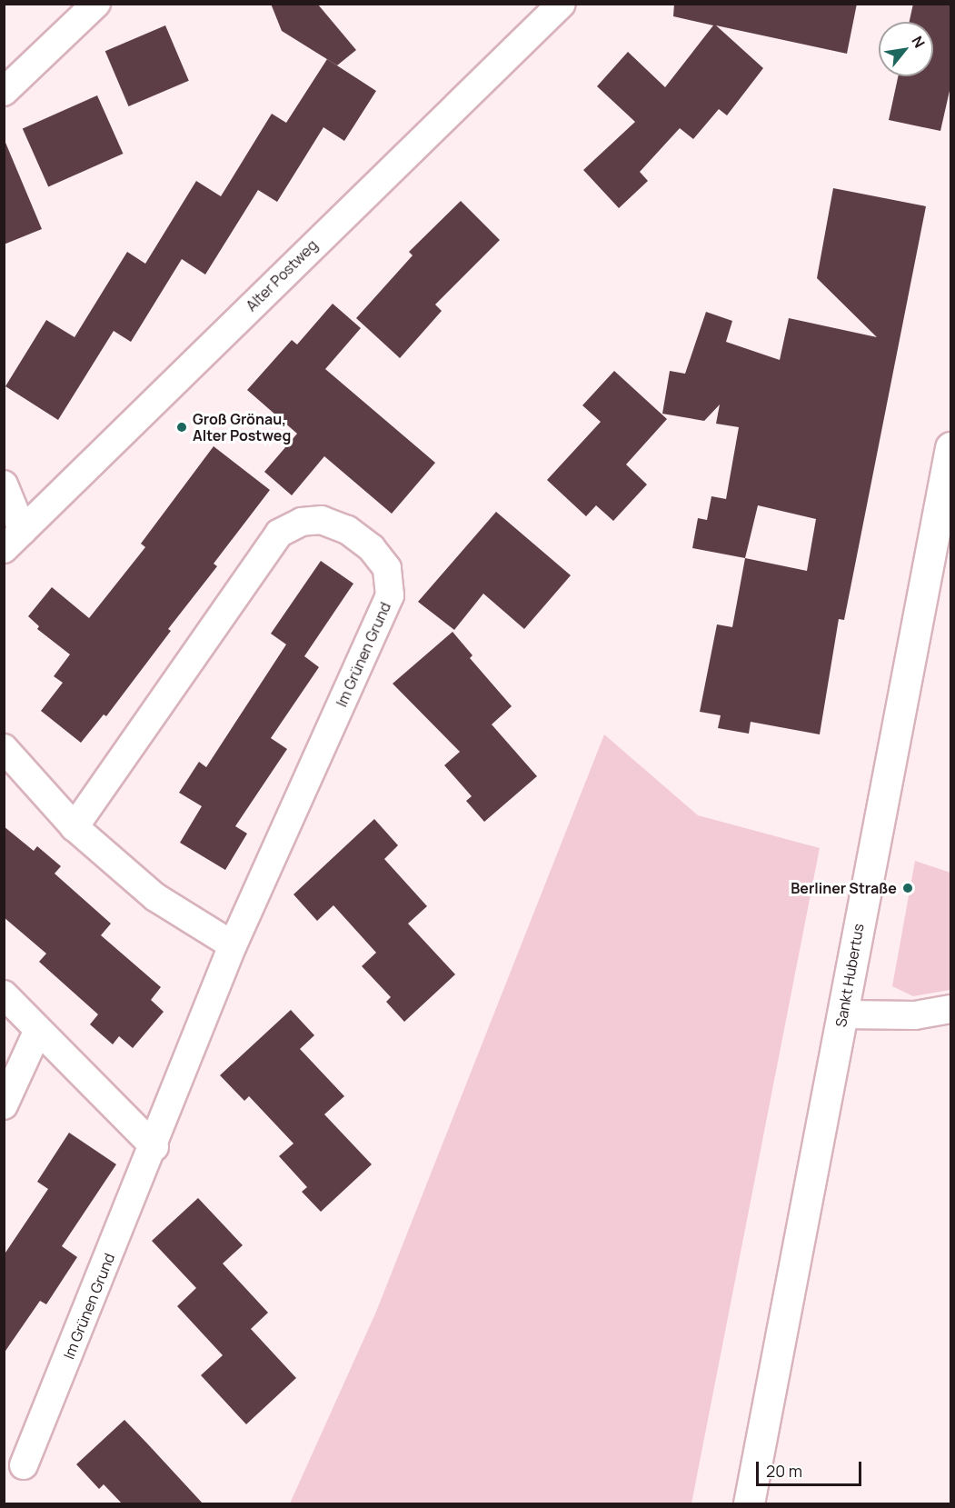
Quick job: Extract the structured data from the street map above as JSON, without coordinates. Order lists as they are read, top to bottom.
{
  "streets": {
    "main road": ["Sankt Hubertus"],
    "street": ["Alter Postweg", "Im Grünen Grund"]
  },
  "places": ["Groß Grönau, Alter Postweg", "Berliner Straße"],
  "scale_bar": "20 m",
  "north": "top right"
}
